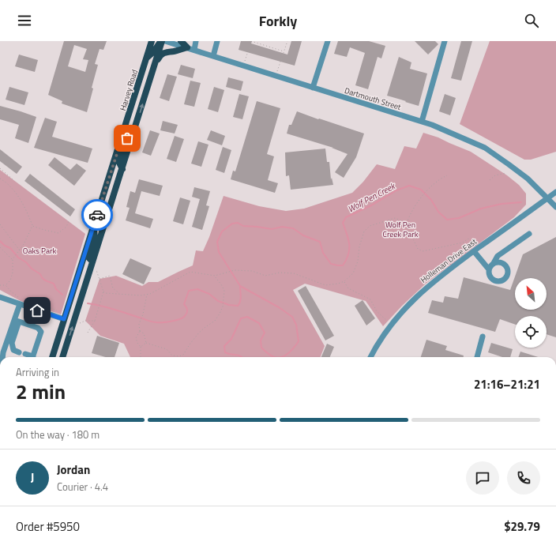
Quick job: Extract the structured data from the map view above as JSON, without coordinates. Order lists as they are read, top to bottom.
{
  "streets": {
    "main road": ["Harvey Road"],
    "street": ["Dartmouth Street", "Holleman Drive East"]
  },
  "crossings": [
    ["Dartmouth Street", "Holleman Drive East"]
  ],
  "water": ["Wolf Pen Creek"],
  "parks": ["Wolf Pen Creek Park", "Oaks Park"],
  "north": "top left",
  "page": {
    "header": "Forkly",
    "heading": ["2 min", "Arriving in", "21:16–21:21"],
    "panel": [
      "Jordan",
      "Courier · 4.4",
      "Order #5950",
      "$29.79"
    ],
    "bar": "On the way · 180 m",
    "round": "J"
  }
}
